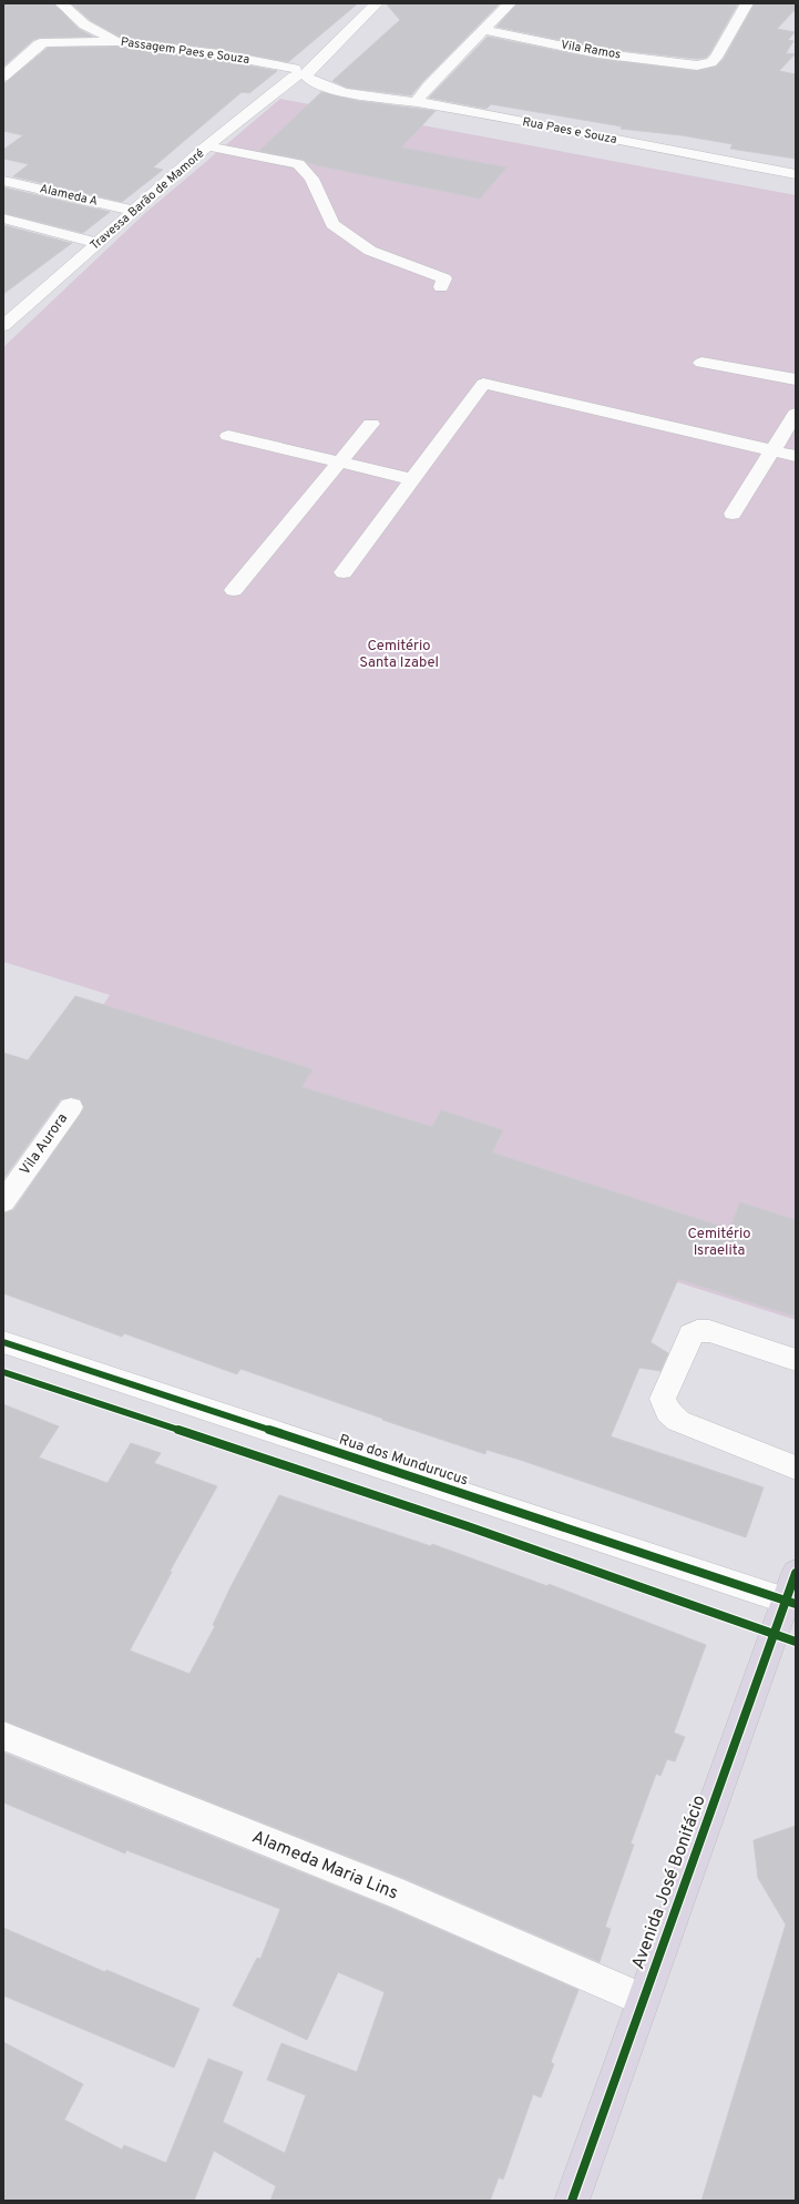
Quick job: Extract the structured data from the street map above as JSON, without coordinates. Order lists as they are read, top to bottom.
{
  "streets": {
    "main road": ["Avenida José Bonifácio"],
    "street": [
      "Vila Ramos",
      "Passagem Paes e Souza",
      "Rua Paes e Souza",
      "Alameda A",
      "Travessa Barão de Mamoré",
      "Vila Aurora",
      "Rua dos Mundurucus",
      "Alameda Maria Lins"
    ]
  },
  "crossings": [
    ["Passagem Paes e Souza", "Rua Paes e Souza"],
    ["Passagem Paes e Souza", "Travessa Barão de Mamoré"],
    ["Rua Paes e Souza", "Travessa Barão de Mamoré"],
    ["Alameda A", "Travessa Barão de Mamoré"],
    ["Rua dos Mundurucus", "Avenida José Bonifácio"],
    ["Alameda Maria Lins", "Avenida José Bonifácio"]
  ],
  "parks": ["Cemitério Santa Izabel", "Cemitério Israelita"]
}
